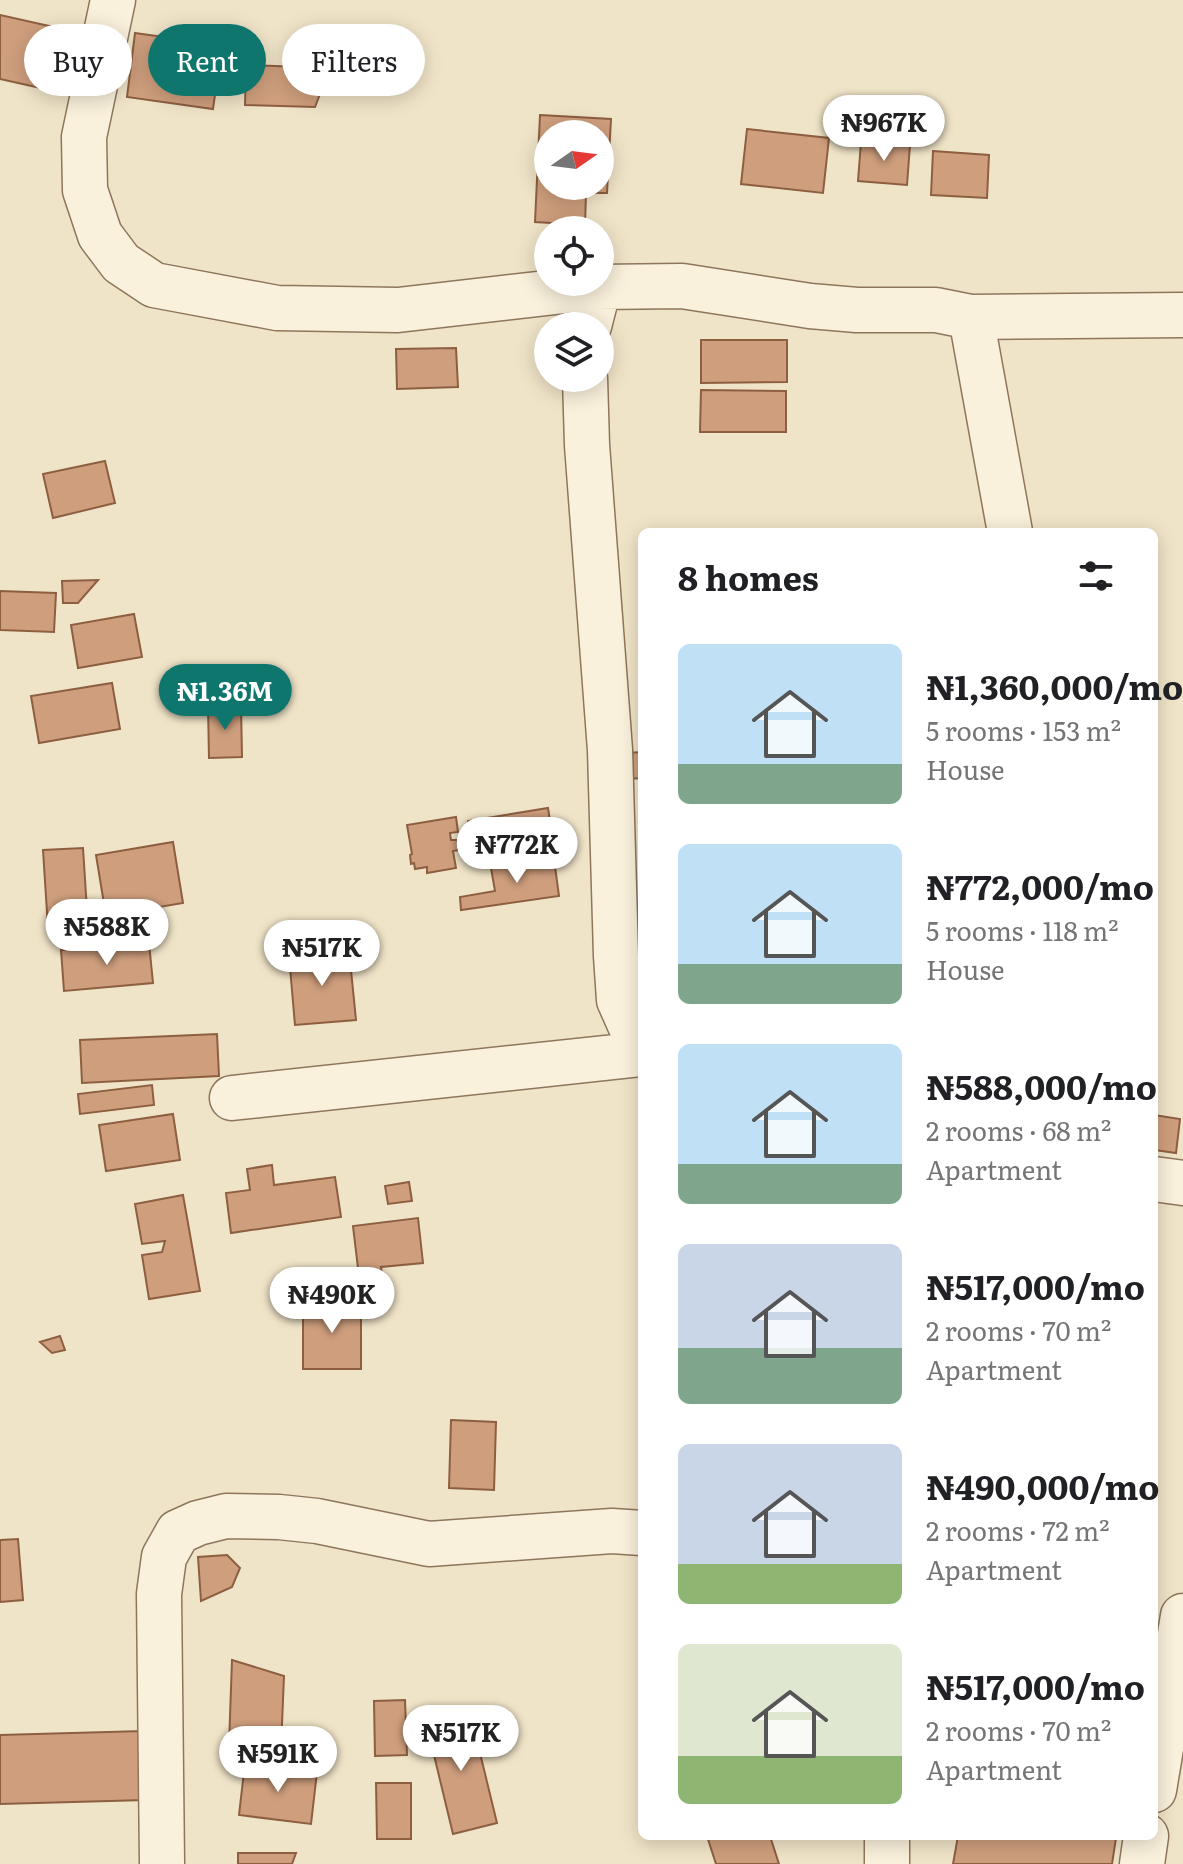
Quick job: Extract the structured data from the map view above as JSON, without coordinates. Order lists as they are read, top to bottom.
{
  "north": "right",
  "page": {
    "chip": ["Buy", "Rent", "Filters"],
    "price": [
      "₦967K",
      "₦1.36M",
      "₦772K",
      "₦588K",
      "₦517K",
      "₦490K",
      "₦517K",
      "₦591K"
    ],
    "heading": "8 homes",
    "list": [
      {
        "name": "₦1,360,000/mo",
        "note": "5 rooms · 153 m² · House"
      },
      {
        "name": "₦772,000/mo",
        "note": "5 rooms · 118 m² · House"
      },
      {
        "name": "₦588,000/mo",
        "note": "2 rooms · 68 m² · Apartment"
      },
      {
        "name": "₦517,000/mo",
        "note": "2 rooms · 70 m² · Apartment"
      },
      {
        "name": "₦490,000/mo",
        "note": "2 rooms · 72 m² · Apartment"
      },
      {
        "name": "₦517,000/mo",
        "note": "2 rooms · 70 m² · Apartment"
      }
    ]
  }
}
